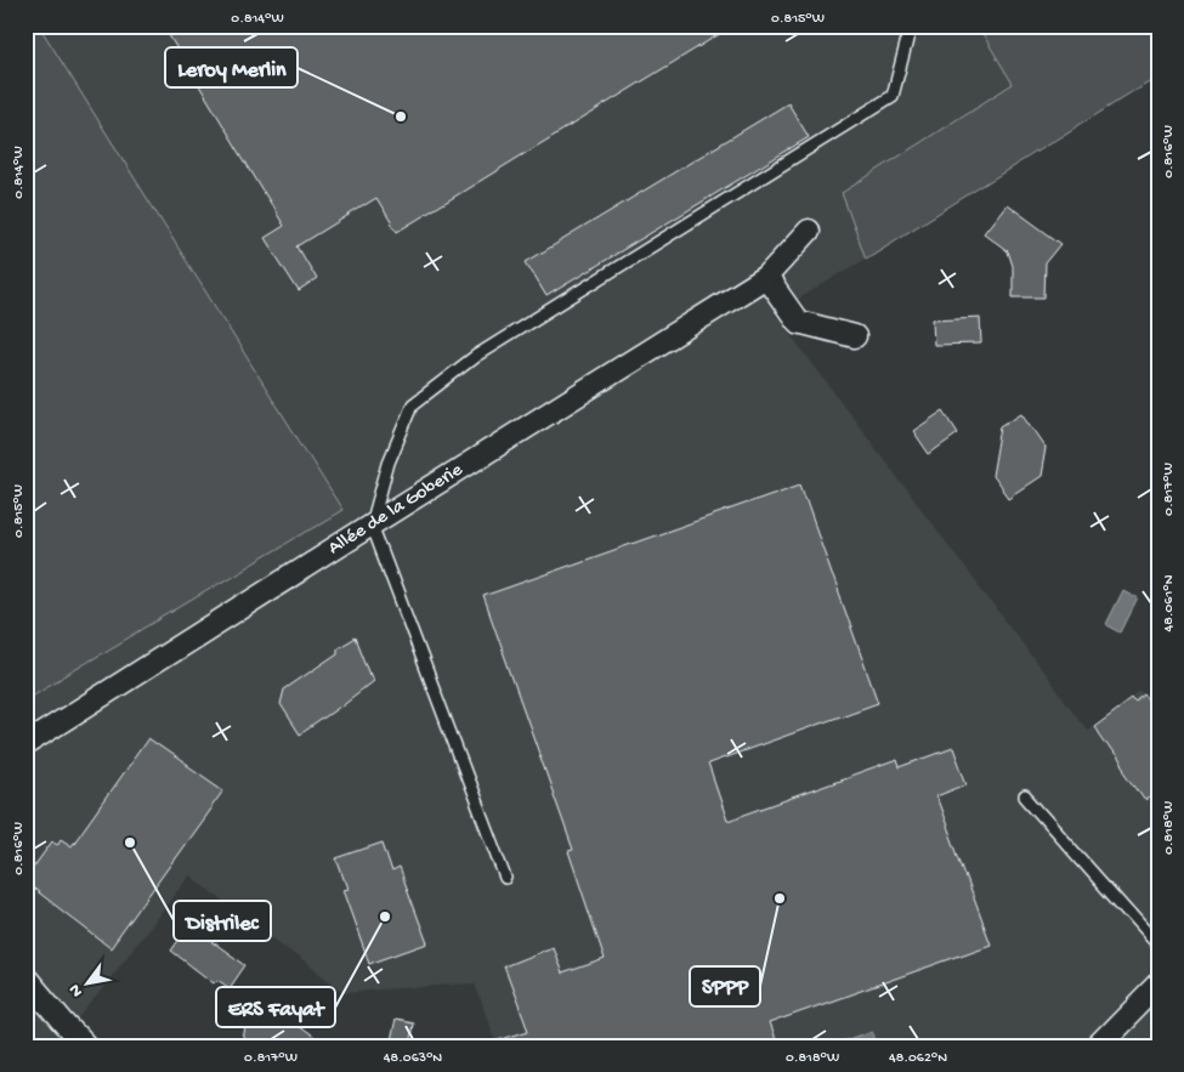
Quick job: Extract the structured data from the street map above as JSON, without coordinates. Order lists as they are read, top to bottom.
{
  "streets": {
    "street": ["Allée de la Goberie"]
  },
  "places": [
    "Leroy Merlin",
    "Distrilec",
    "SPPP",
    "ERS Fayat"
  ],
  "north": "bottom left",
  "coordinates": [
    "0.814°W",
    "0.815°W",
    "0.816°W",
    "0.817°W",
    "48.061°N",
    "0.818°W",
    "48.063°N",
    "48.062°N"
  ]
}
